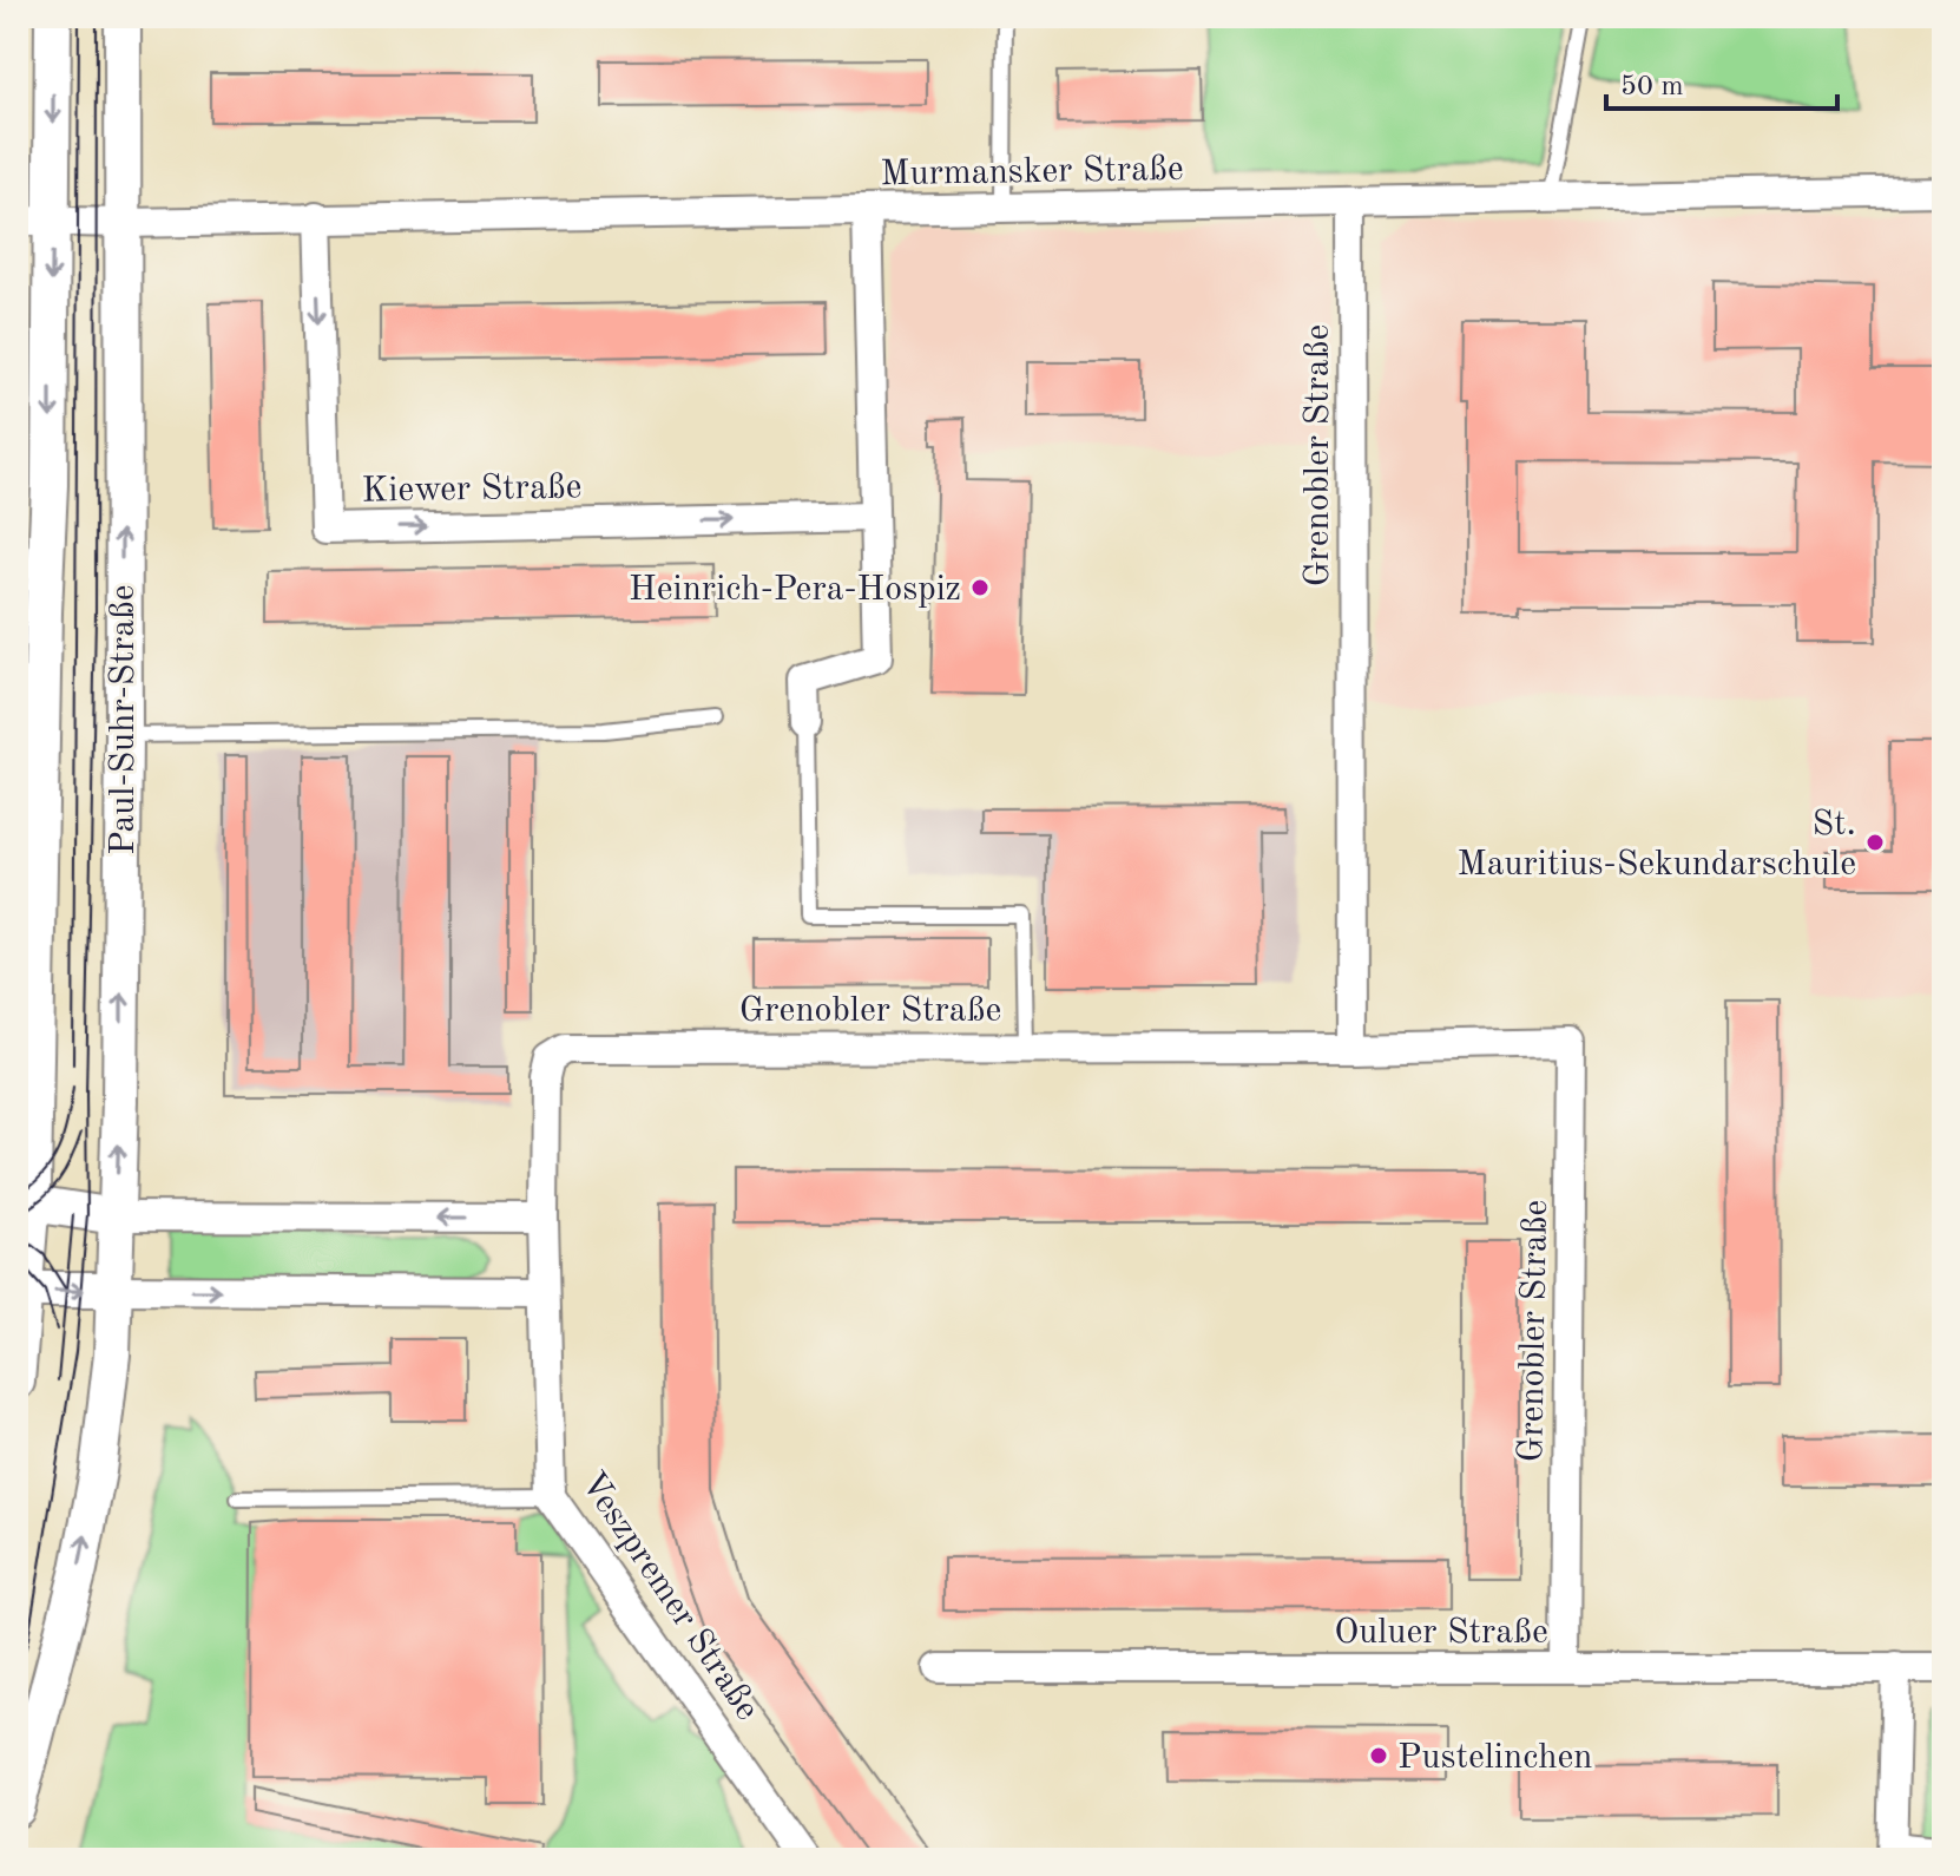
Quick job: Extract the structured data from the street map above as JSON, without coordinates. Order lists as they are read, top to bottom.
{
  "streets": {
    "street": [
      "Murmansker Straße",
      "Grenobler Straße",
      "Kiewer Straße",
      "Paul-Suhr-Straße",
      "Veszpremer Straße",
      "Ouluer Straße"
    ]
  },
  "crossings": [
    ["Murmansker Straße", "Grenobler Straße"],
    ["Murmansker Straße", "Kiewer Straße"],
    ["Murmansker Straße", "Paul-Suhr-Straße"],
    ["Grenobler Straße", "Veszpremer Straße"],
    ["Grenobler Straße", "Ouluer Straße"]
  ],
  "places": ["Heinrich-Pera-Hospiz", "St. Mauritius-Sekundarschule", "Pustelinchen"],
  "scale_bar": "50 m"
}
